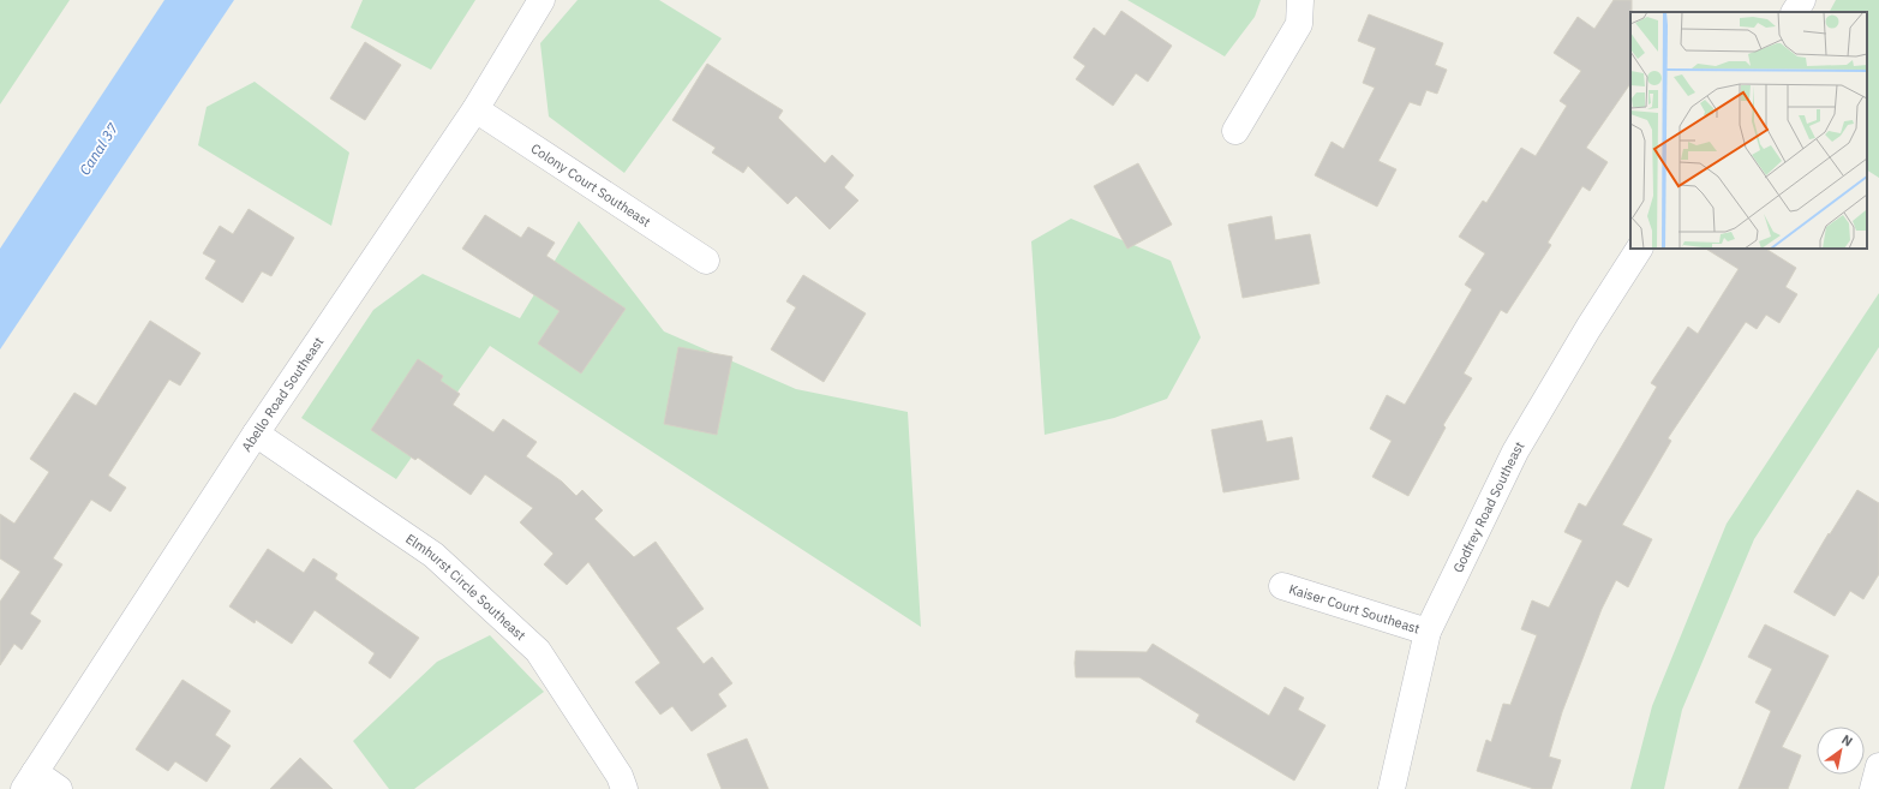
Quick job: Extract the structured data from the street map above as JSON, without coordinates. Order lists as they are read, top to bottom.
{
  "streets": {
    "street": [
      "Colony Court Southeast",
      "Abello Road Southeast",
      "Godfrey Road Southeast",
      "Elmhurst Circle Southeast",
      "Kaiser Court Southeast"
    ]
  },
  "crossings": [
    ["Colony Court Southeast", "Abello Road Southeast"],
    ["Abello Road Southeast", "Elmhurst Circle Southeast"],
    ["Godfrey Road Southeast", "Kaiser Court Southeast"]
  ],
  "water": ["Canal 37"],
  "north": "top right"
}
